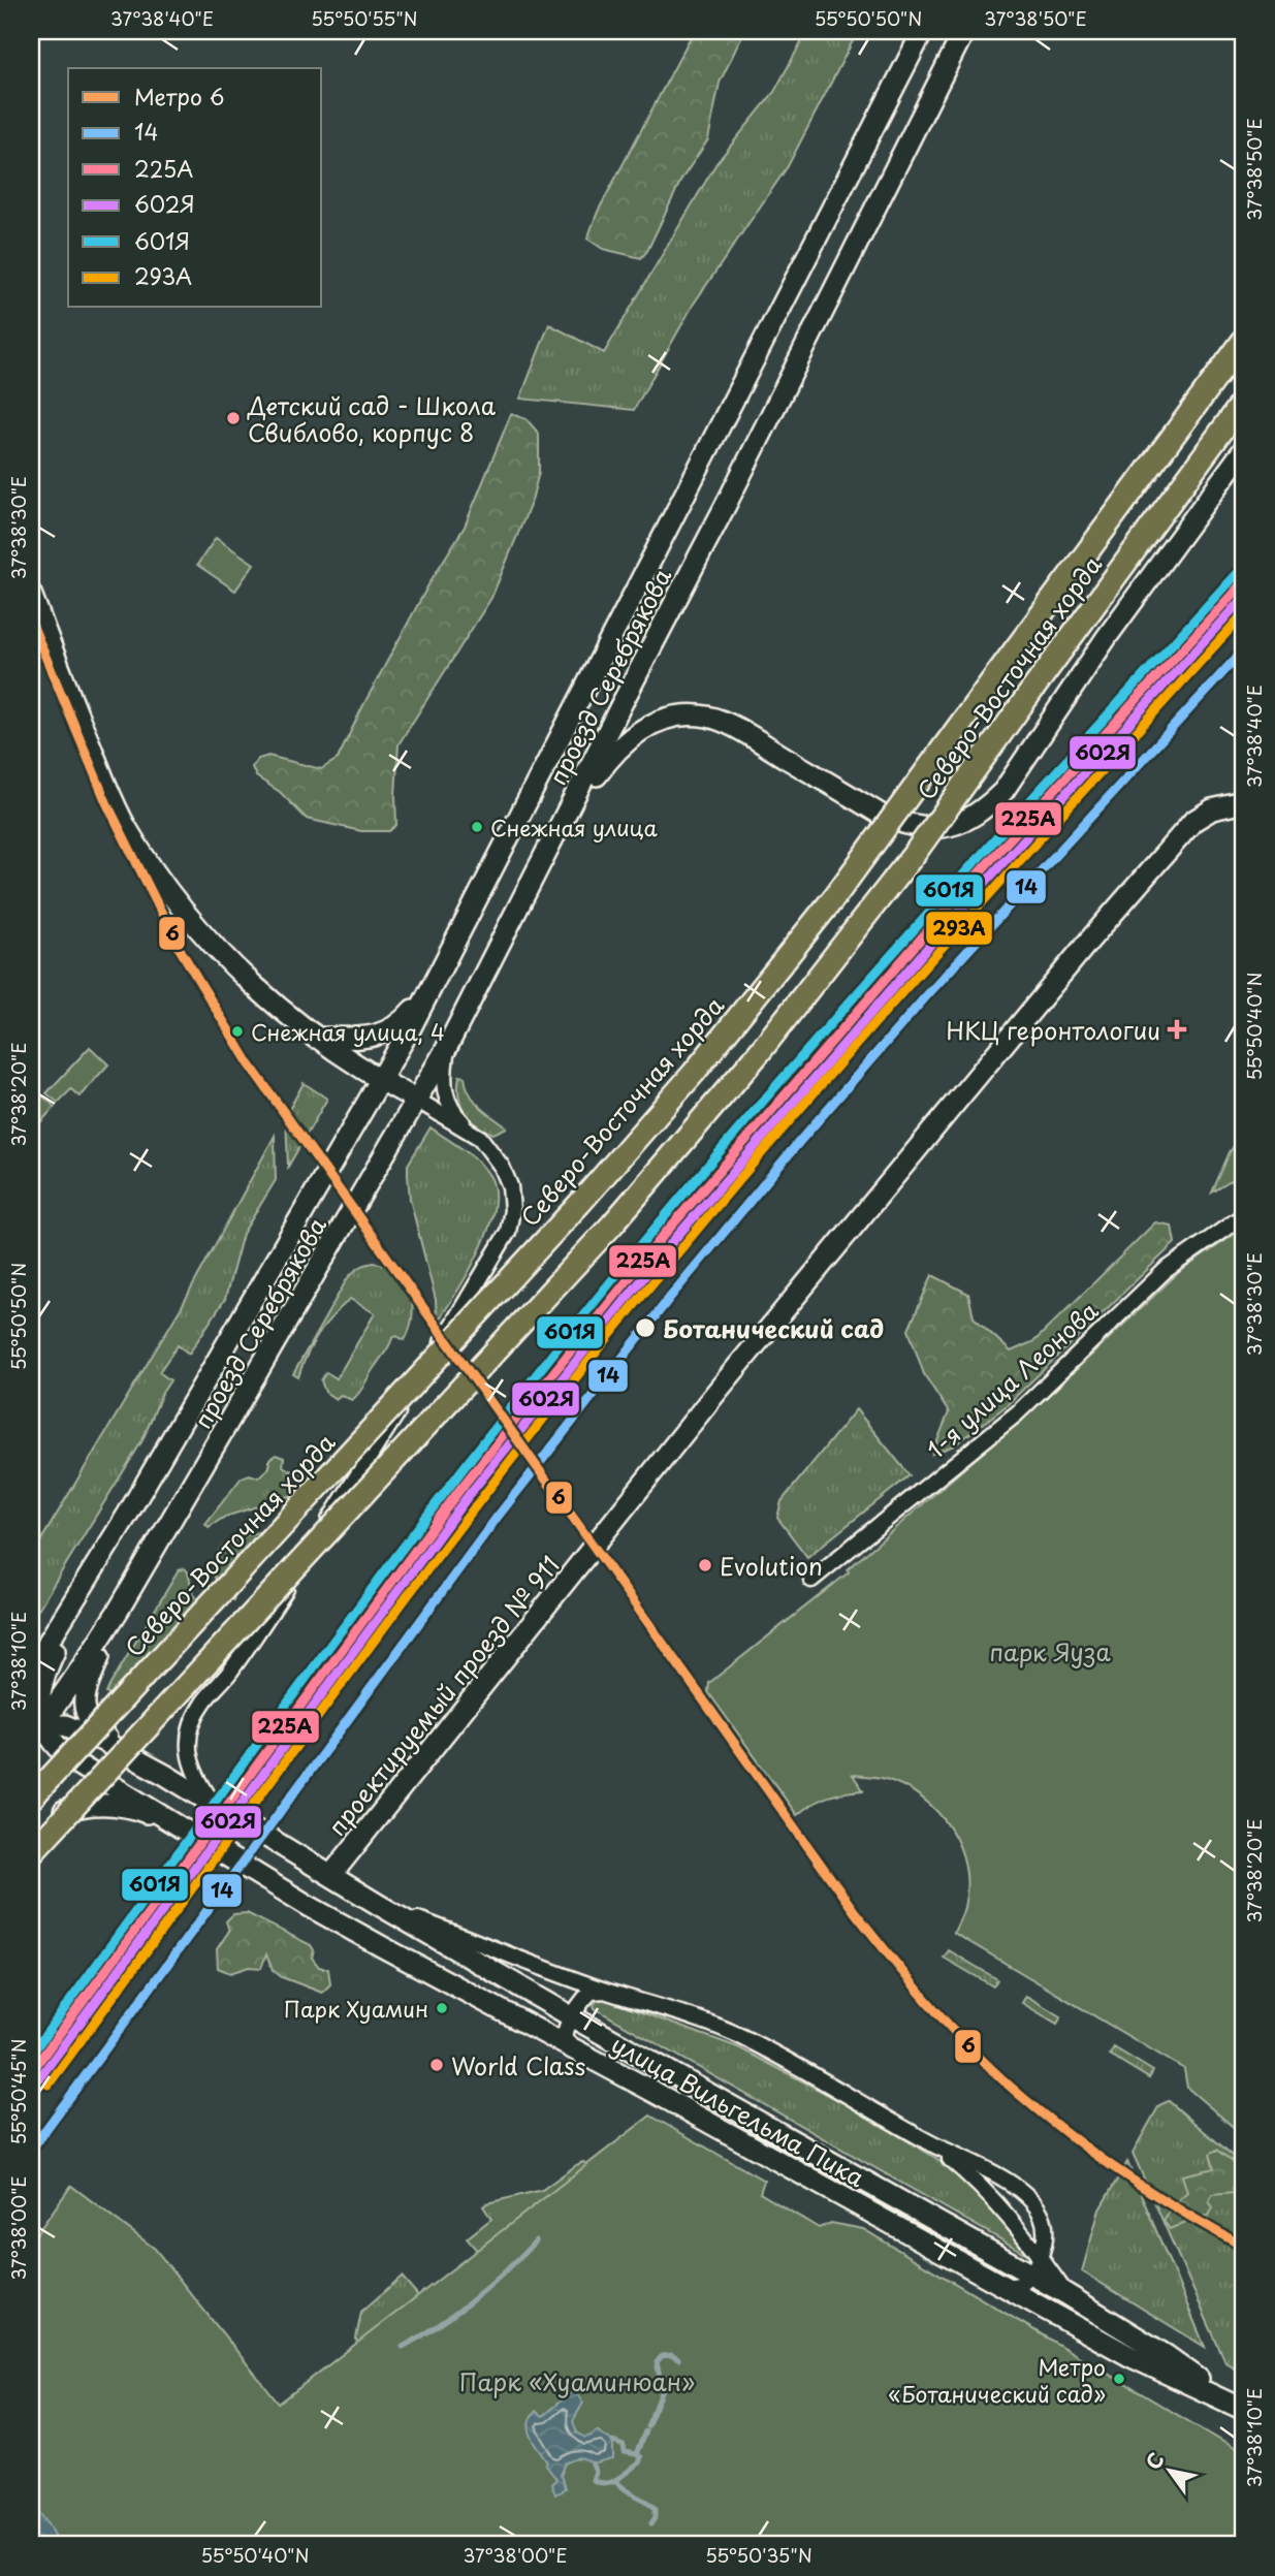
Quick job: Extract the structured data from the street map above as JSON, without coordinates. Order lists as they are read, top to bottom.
{
  "streets": {
    "main road": [
      "проезд Серебрякова",
      "Северо-Восточная хорда",
      "проектируемый проезд № 911",
      "улица Вильгельма Пика"
    ],
    "street": ["1-я улица Леонова"]
  },
  "crossings": [
    ["проезд Серебрякова", "улица Вильгельма Пика"],
    ["проектируемый проезд № 911", "улица Вильгельма Пика"]
  ],
  "parks": ["парк Яуза", "Парк «Хуаминюан»"],
  "places": {
    "other": [
      "Детский сад - Школа Свиблово, корпус 8",
      "Снежная улица",
      "Снежная улица, 4",
      "Ботанический сад",
      "Evolution",
      "Парк Хуамин",
      "World Class",
      "Метро «Ботанический сад»"
    ],
    "health": ["НКЦ геронтологии"]
  },
  "lines": [
    "transit line 601Я",
    "transit line 225А",
    "transit line 602Я",
    "transit line 293А",
    "metro line 6",
    "transit line 14"
  ],
  "legend": [
    "Метро 6",
    "14",
    "225А",
    "602Я",
    "601Я",
    "293А"
  ],
  "north": "top left",
  "coordinates": [
    "37°38'40\"E",
    "55°50'55\"N",
    "55°50'50\"N",
    "37°38'50\"E",
    "37°38'30\"E",
    "55°50'40\"N",
    "37°38'20\"E",
    "37°38'10\"E",
    "55°50'45\"N",
    "37°38'00\"E",
    "55°50'35\"N"
  ]
}
